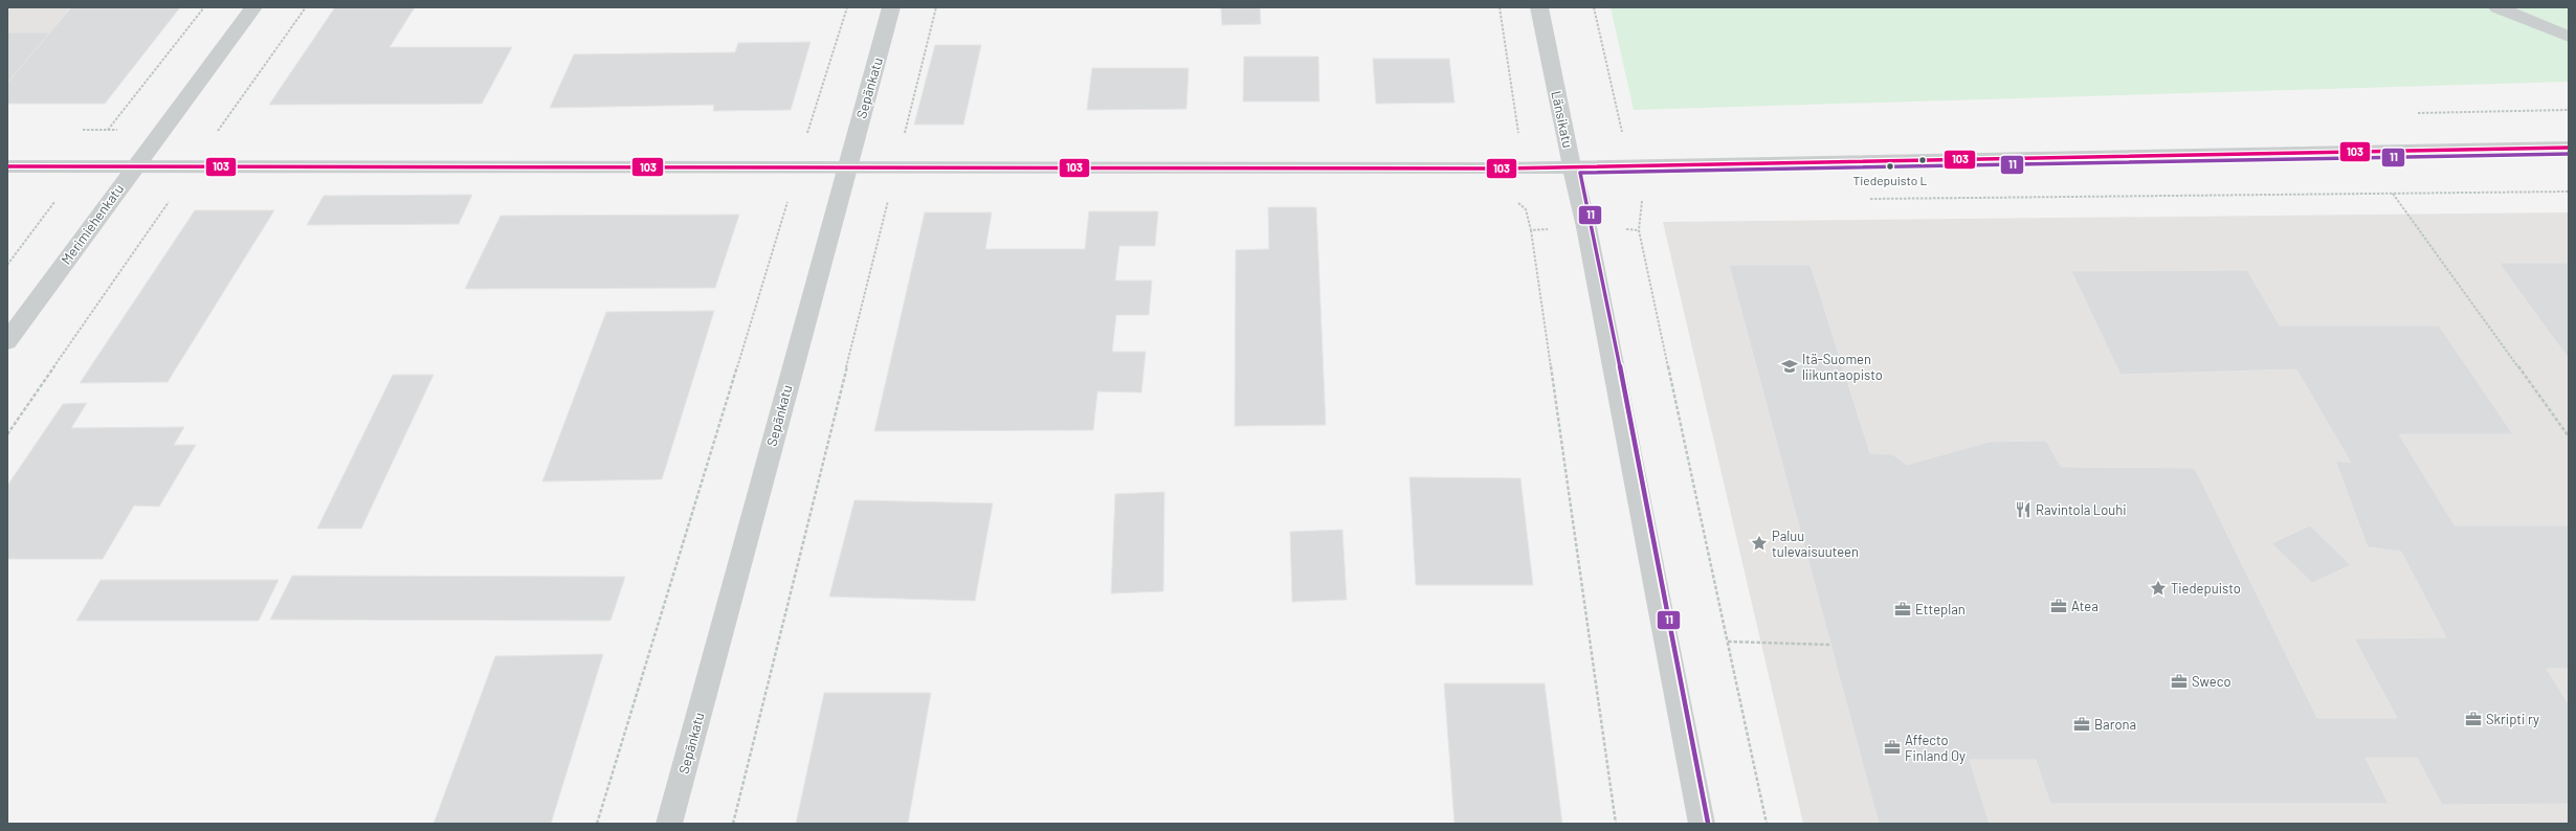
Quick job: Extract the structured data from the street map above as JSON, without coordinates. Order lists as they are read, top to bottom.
{
  "streets": {
    "street": ["Sepänkatu", "Länsikatu", "Merimiehenkatu"]
  },
  "places": {
    "other": ["Tiedepuisto L"],
    "school or university": ["Itä-Suomen liikuntaopisto"],
    "restaurant": ["Ravintola Louhi"],
    "place": ["Paluu tulevaisuuteen", "Tiedepuisto"],
    "office": [
      "Atea",
      "Etteplan",
      "Sweco",
      "Skripti ry",
      "Barona",
      "Affecto Finland Oy"
    ]
  },
  "lines": ["transit line 103", "transit line 11"]
}
